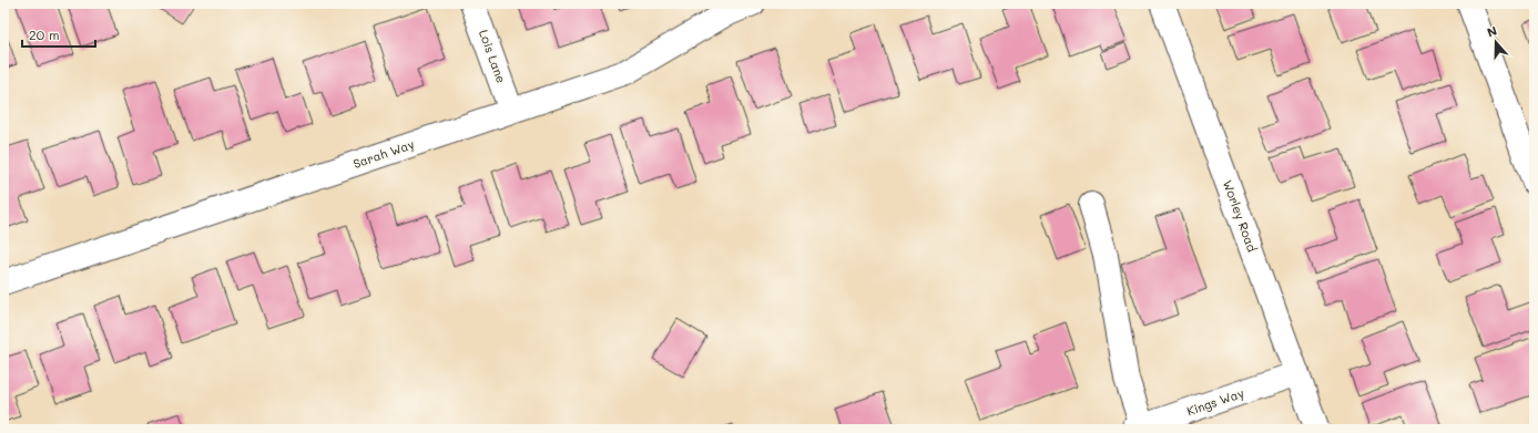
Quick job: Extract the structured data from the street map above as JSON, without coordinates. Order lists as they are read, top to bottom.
{
  "streets": {
    "street": [
      "Lois Lane",
      "Sarah Way",
      "Worley Road",
      "Kings Way"
    ]
  },
  "crossings": [
    ["Lois Lane", "Sarah Way"],
    ["Worley Road", "Kings Way"]
  ],
  "scale_bar": "20 m",
  "north": "top"
}
